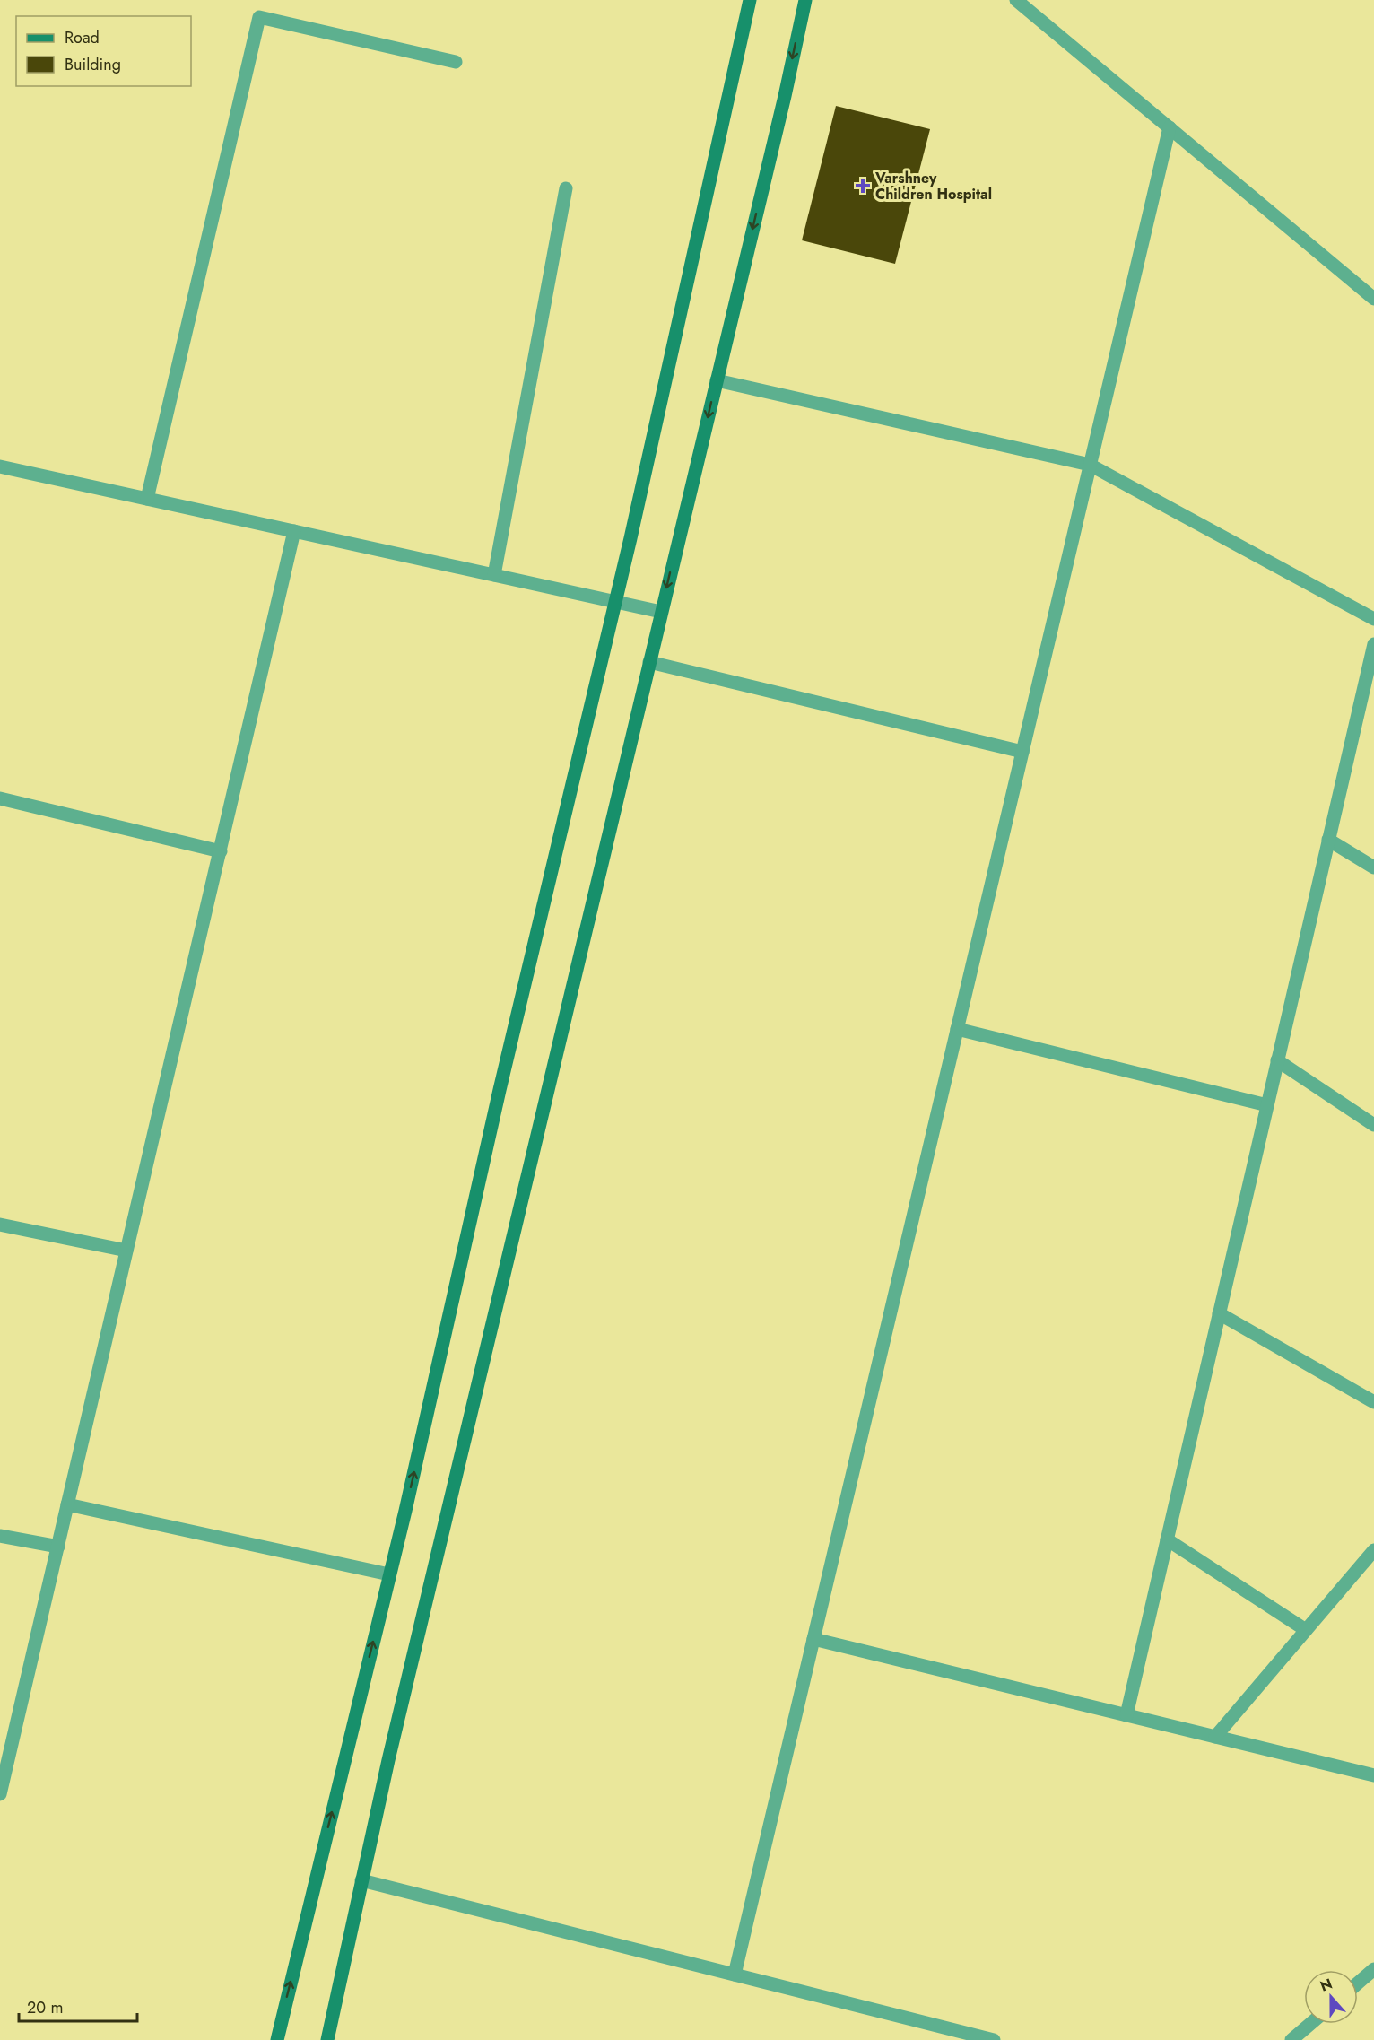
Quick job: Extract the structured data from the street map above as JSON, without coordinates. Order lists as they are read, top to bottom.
{
  "places": {
    "health": ["Varshney Children Hospital"]
  },
  "legend": ["Road", "Building"],
  "scale_bar": "20 m",
  "north": "top"
}
